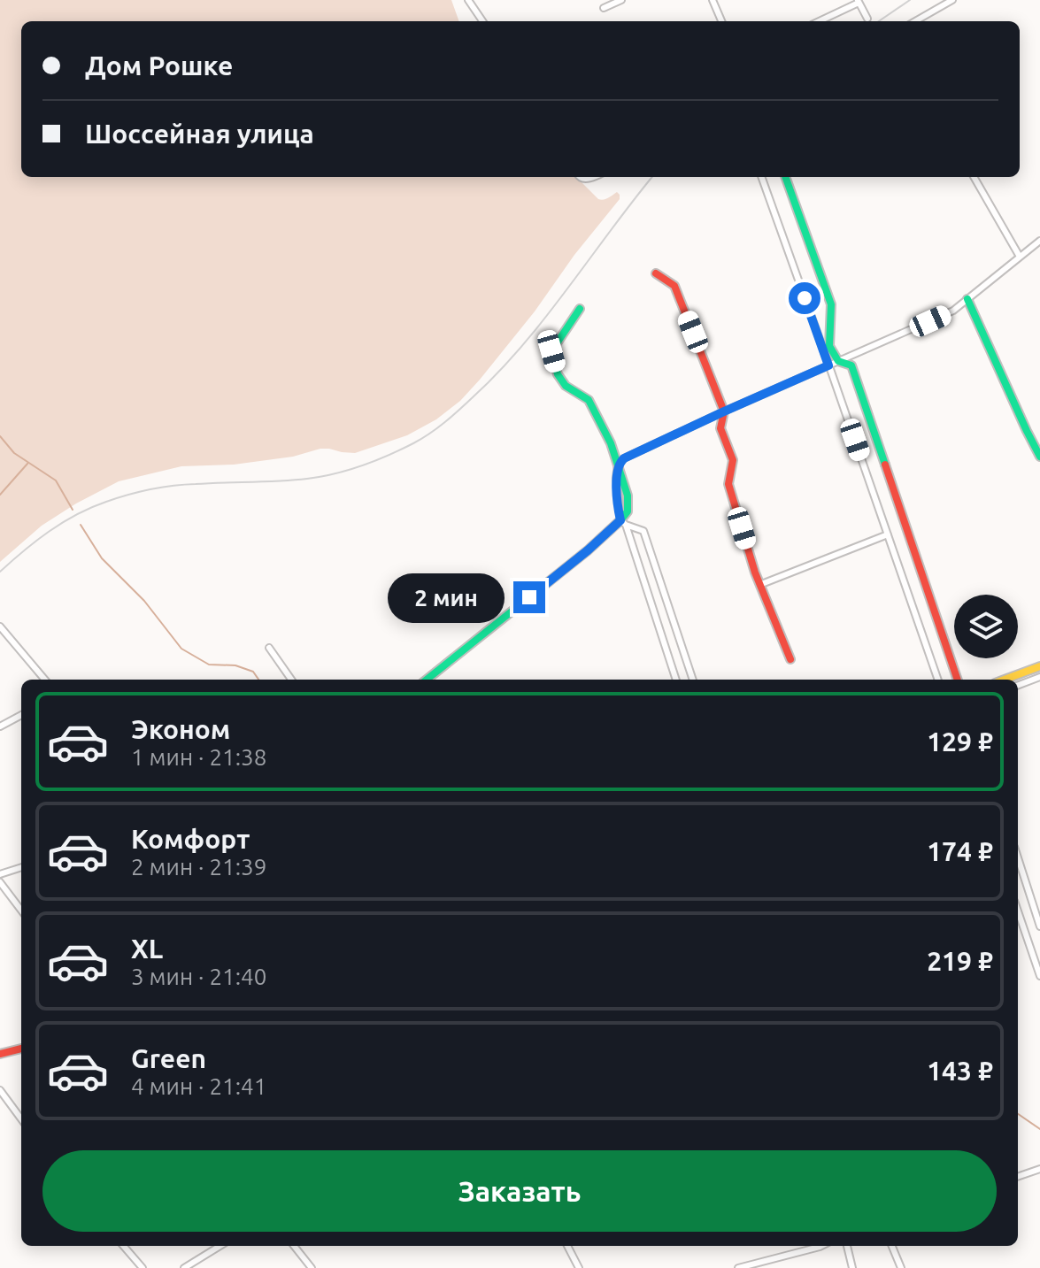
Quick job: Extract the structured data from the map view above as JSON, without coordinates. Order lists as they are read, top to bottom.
{
  "page": {
    "banner": ["Дом Рошке", "Шоссейная улица"],
    "bubble": "2 мин",
    "list": [
      {
        "name": "Эконом",
        "note": "1 мин · 21:38",
        "value": "129 ₽"
      },
      {
        "name": "Комфорт",
        "note": "2 мин · 21:39",
        "value": "174 ₽"
      },
      {
        "name": "XL",
        "note": "3 мин · 21:40",
        "value": "219 ₽"
      },
      {
        "name": "Green",
        "note": "4 мин · 21:41",
        "value": "143 ₽"
      }
    ],
    "buttons": "Заказать"
  }
}
